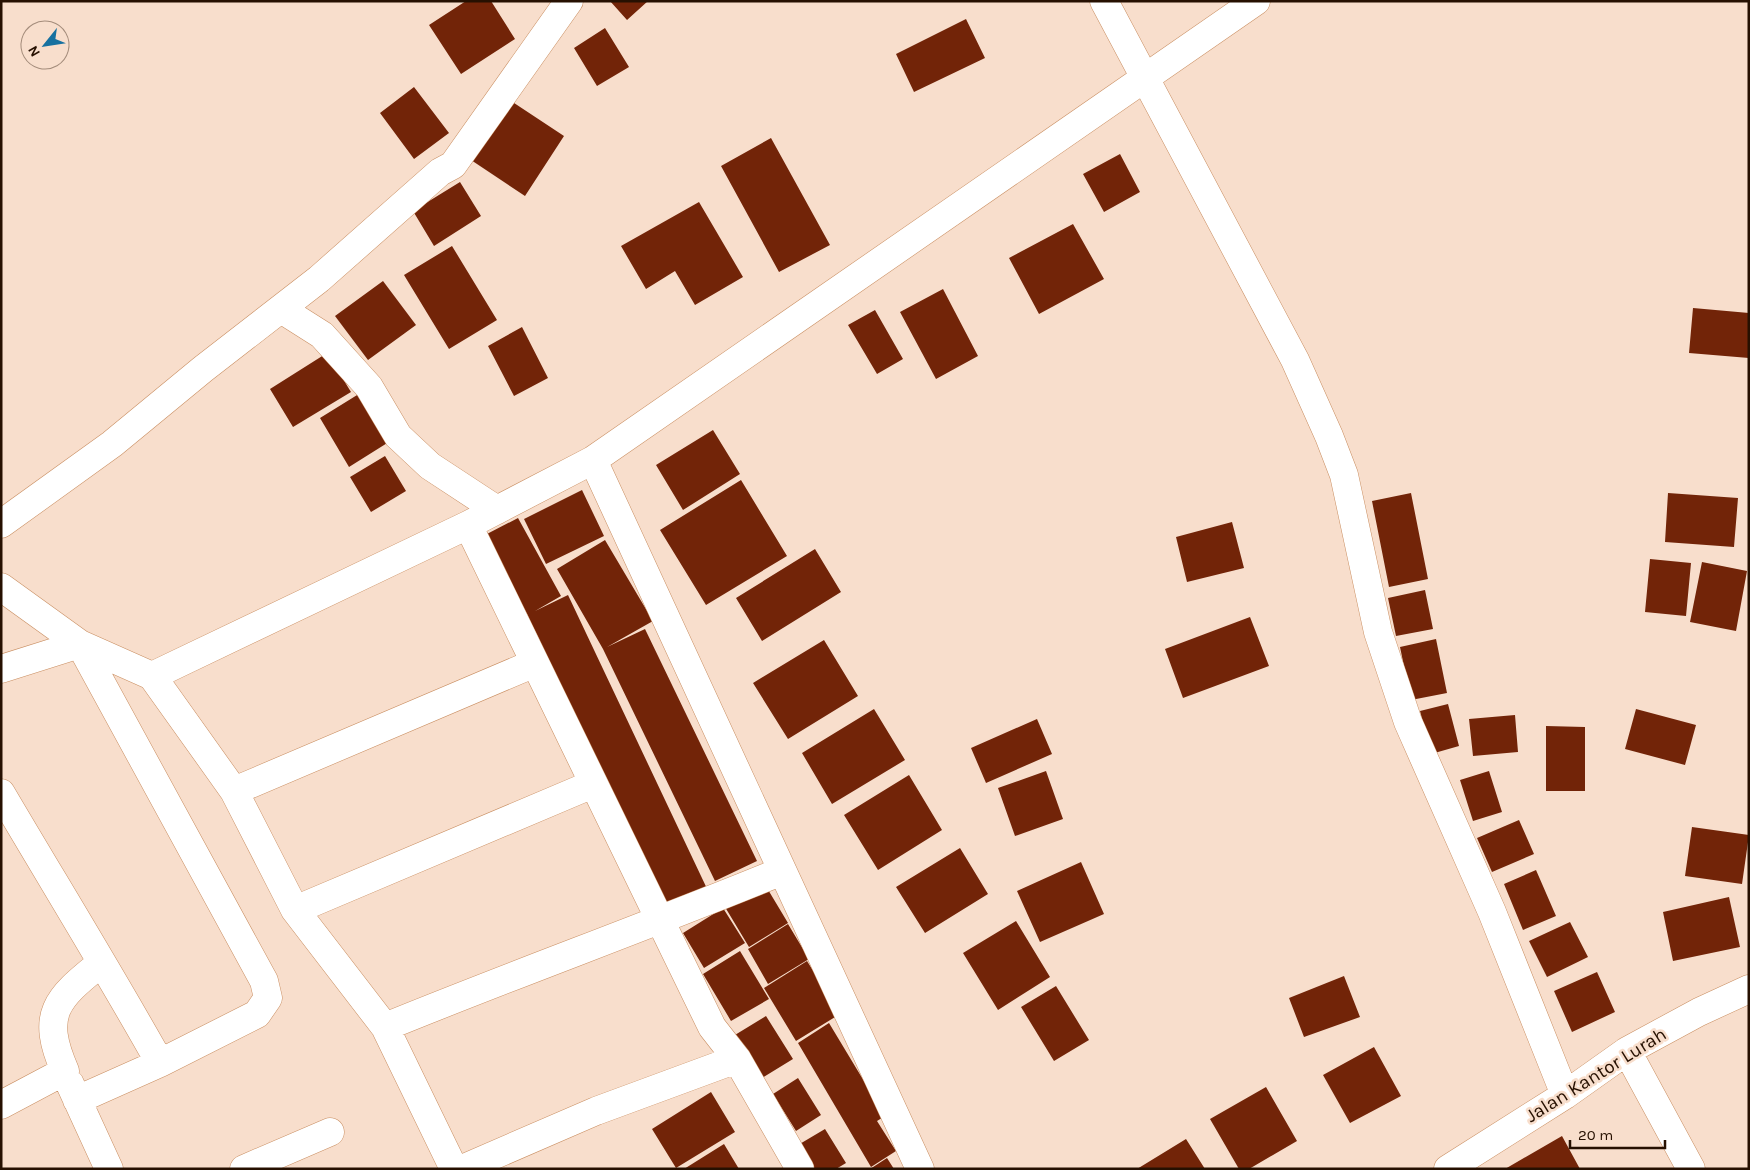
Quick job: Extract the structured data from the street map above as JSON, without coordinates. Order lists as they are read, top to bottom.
{
  "streets": {
    "street": ["Jalan Kantor Lurah"]
  },
  "scale_bar": "20 m",
  "north": "bottom left"
}
